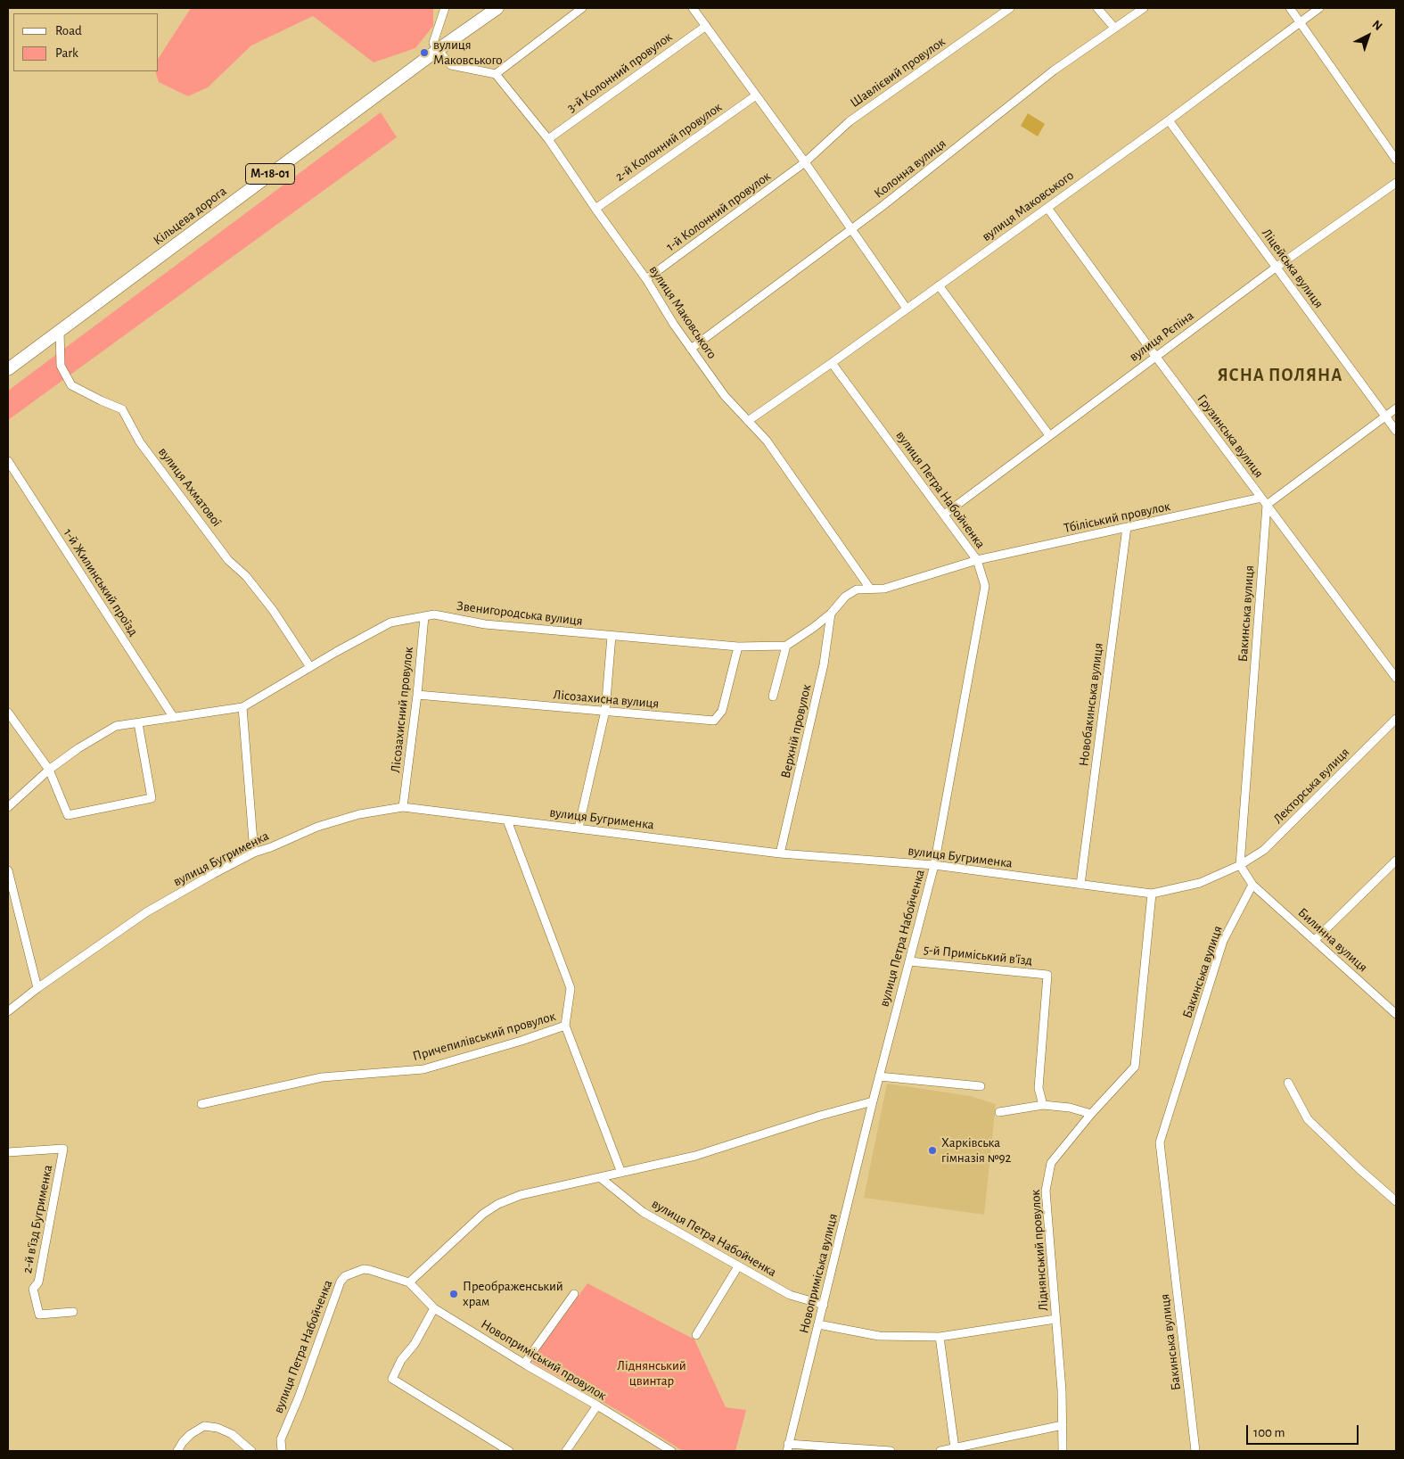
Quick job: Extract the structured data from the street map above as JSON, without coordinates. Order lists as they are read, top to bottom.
{
  "streets": {
    "highway": ["М-18-01", "Кільцева дорога"],
    "street": [
      "3-й Колонний провулок",
      "Шавлієвий провулок",
      "2-й Колонний провулок",
      "Колонна вулиця",
      "вулиця Маковського",
      "1-й Колонний провулок",
      "Ліцейська вулиця",
      "вулиця Рєпіна",
      "Грузинська вулиця",
      "вулиця Ахматової",
      "вулиця Петра Набойченка",
      "Тбіліський провулок",
      "1-й Жилинський проїзд",
      "Звенигородська вулиця",
      "Бакинська вулиця",
      "Лісозахисна вулиця",
      "Новобакинська вулиця",
      "Лісозахисний провулок",
      "Верхній провулок",
      "Лекторська вулиця",
      "вулиця Бугрименка",
      "Билинна вулиця",
      "5-й Приміський в’їзд",
      "Причепилівський провулок",
      "2-й в'їзд Бугрименка",
      "Ліднянський провулок",
      "Новоприміська вулиця",
      "Новоприміський провулок"
    ]
  },
  "crossings": [
    ["3-й Колонний провулок", "вулиця Маковського"],
    ["Шавлієвий провулок", "1-й Колонний провулок"],
    ["2-й Колонний провулок", "вулиця Маковського"],
    ["Колонна вулиця", "вулиця Маковського"],
    ["вулиця Маковського", "1-й Колонний провулок"],
    ["вулиця Маковського", "Ліцейська вулиця"],
    ["вулиця Маковського", "Грузинська вулиця"],
    ["вулиця Маковського", "вулиця Петра Набойченка"],
    ["Кільцева дорога", "вулиця Ахматової"],
    ["Ліцейська вулиця", "вулиця Рєпіна"],
    ["вулиця Рєпіна", "Грузинська вулиця"],
    ["вулиця Рєпіна", "вулиця Петра Набойченка"],
    ["Грузинська вулиця", "Тбіліський провулок"],
    ["Грузинська вулиця", "Бакинська вулиця"],
    ["вулиця Ахматової", "Звенигородська вулиця"],
    ["вулиця Петра Набойченка", "Тбіліський провулок"],
    ["вулиця Петра Набойченка", "вулиця Бугрименка"],
    ["вулиця Петра Набойченка", "5-й Приміський в’їзд"],
    ["вулиця Петра Набойченка", "Новоприміська вулиця"],
    ["вулиця Петра Набойченка", "Новоприміський провулок"],
    ["Тбіліський провулок", "Бакинська вулиця"],
    ["Тбіліський провулок", "Новобакинська вулиця"],
    ["1-й Жилинський проїзд", "Звенигородська вулиця"],
    ["Звенигородська вулиця", "Лісозахисна вулиця"],
    ["Звенигородська вулиця", "Лісозахисний провулок"],
    ["Бакинська вулиця", "Лекторська вулиця"],
    ["Бакинська вулиця", "вулиця Бугрименка"],
    ["Бакинська вулиця", "Билинна вулиця"],
    ["Лісозахисна вулиця", "Лісозахисний провулок"],
    ["Новобакинська вулиця", "вулиця Бугрименка"],
    ["Лісозахисний провулок", "вулиця Бугрименка"],
    ["Верхній провулок", "вулиця Бугрименка"],
    ["Лекторська вулиця", "вулиця Бугрименка"],
    ["вулиця Бугрименка", "Ліднянський провулок"]
  ],
  "districts": ["ЯСНА ПОЛЯНА"],
  "parks": ["Ліднянський цвинтар"],
  "places": ["вулиця Маковського", "Харківська гімназія №92", "Преображенський храм"],
  "legend": ["Road", "Park"],
  "scale_bar": "100 m",
  "north": "top right"
}
